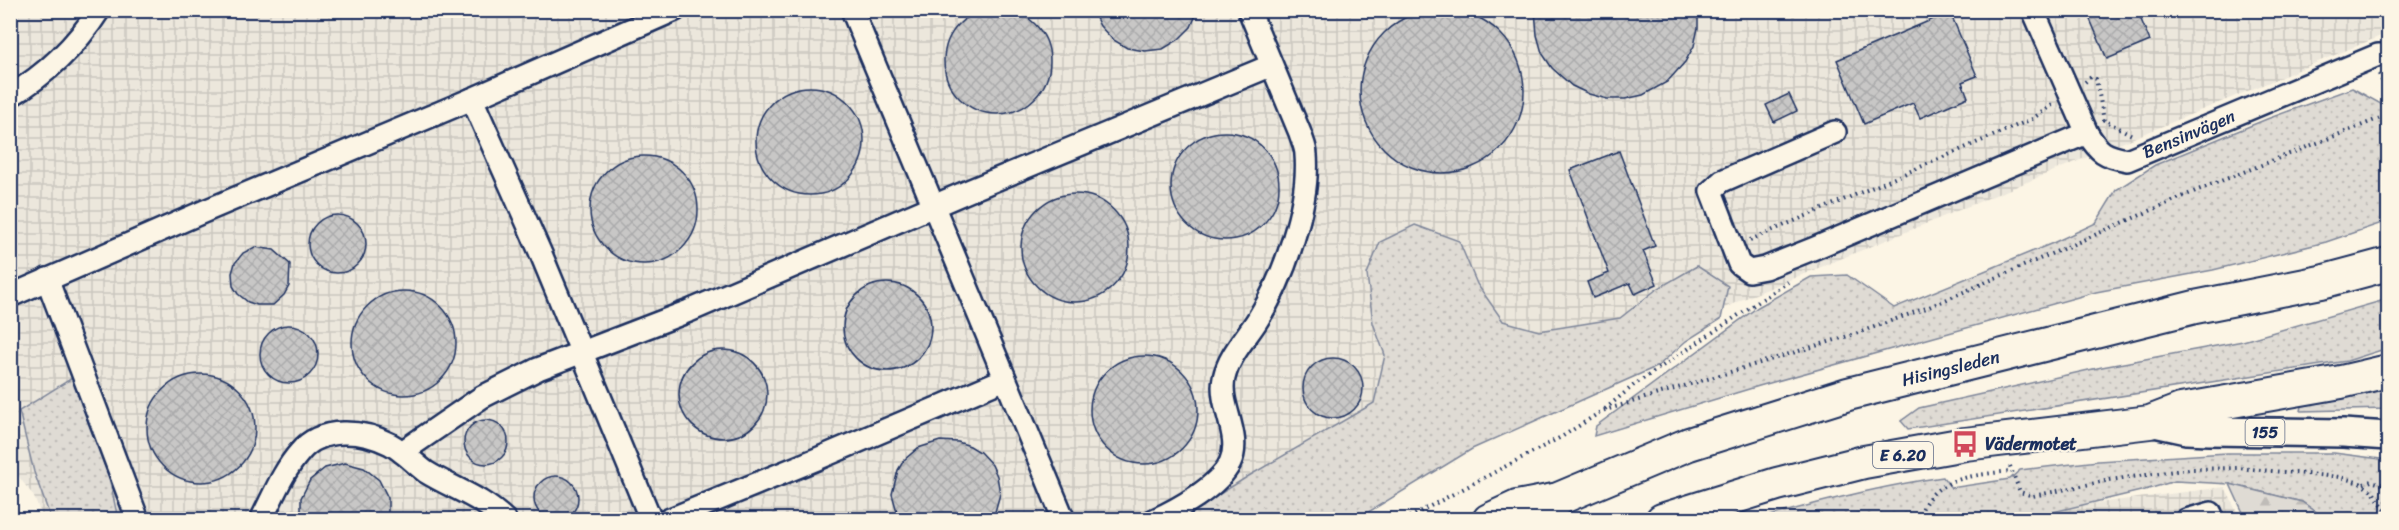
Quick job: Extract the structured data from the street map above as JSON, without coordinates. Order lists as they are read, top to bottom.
{
  "streets": {
    "highway": ["Hisingsleden", "E 6.20"],
    "main road": ["155"],
    "street": ["Bensinvägen"]
  },
  "crossings": [
    ["155", "E 6.20"]
  ],
  "places": {
    "bus stop": ["Vädermotet"]
  }
}
